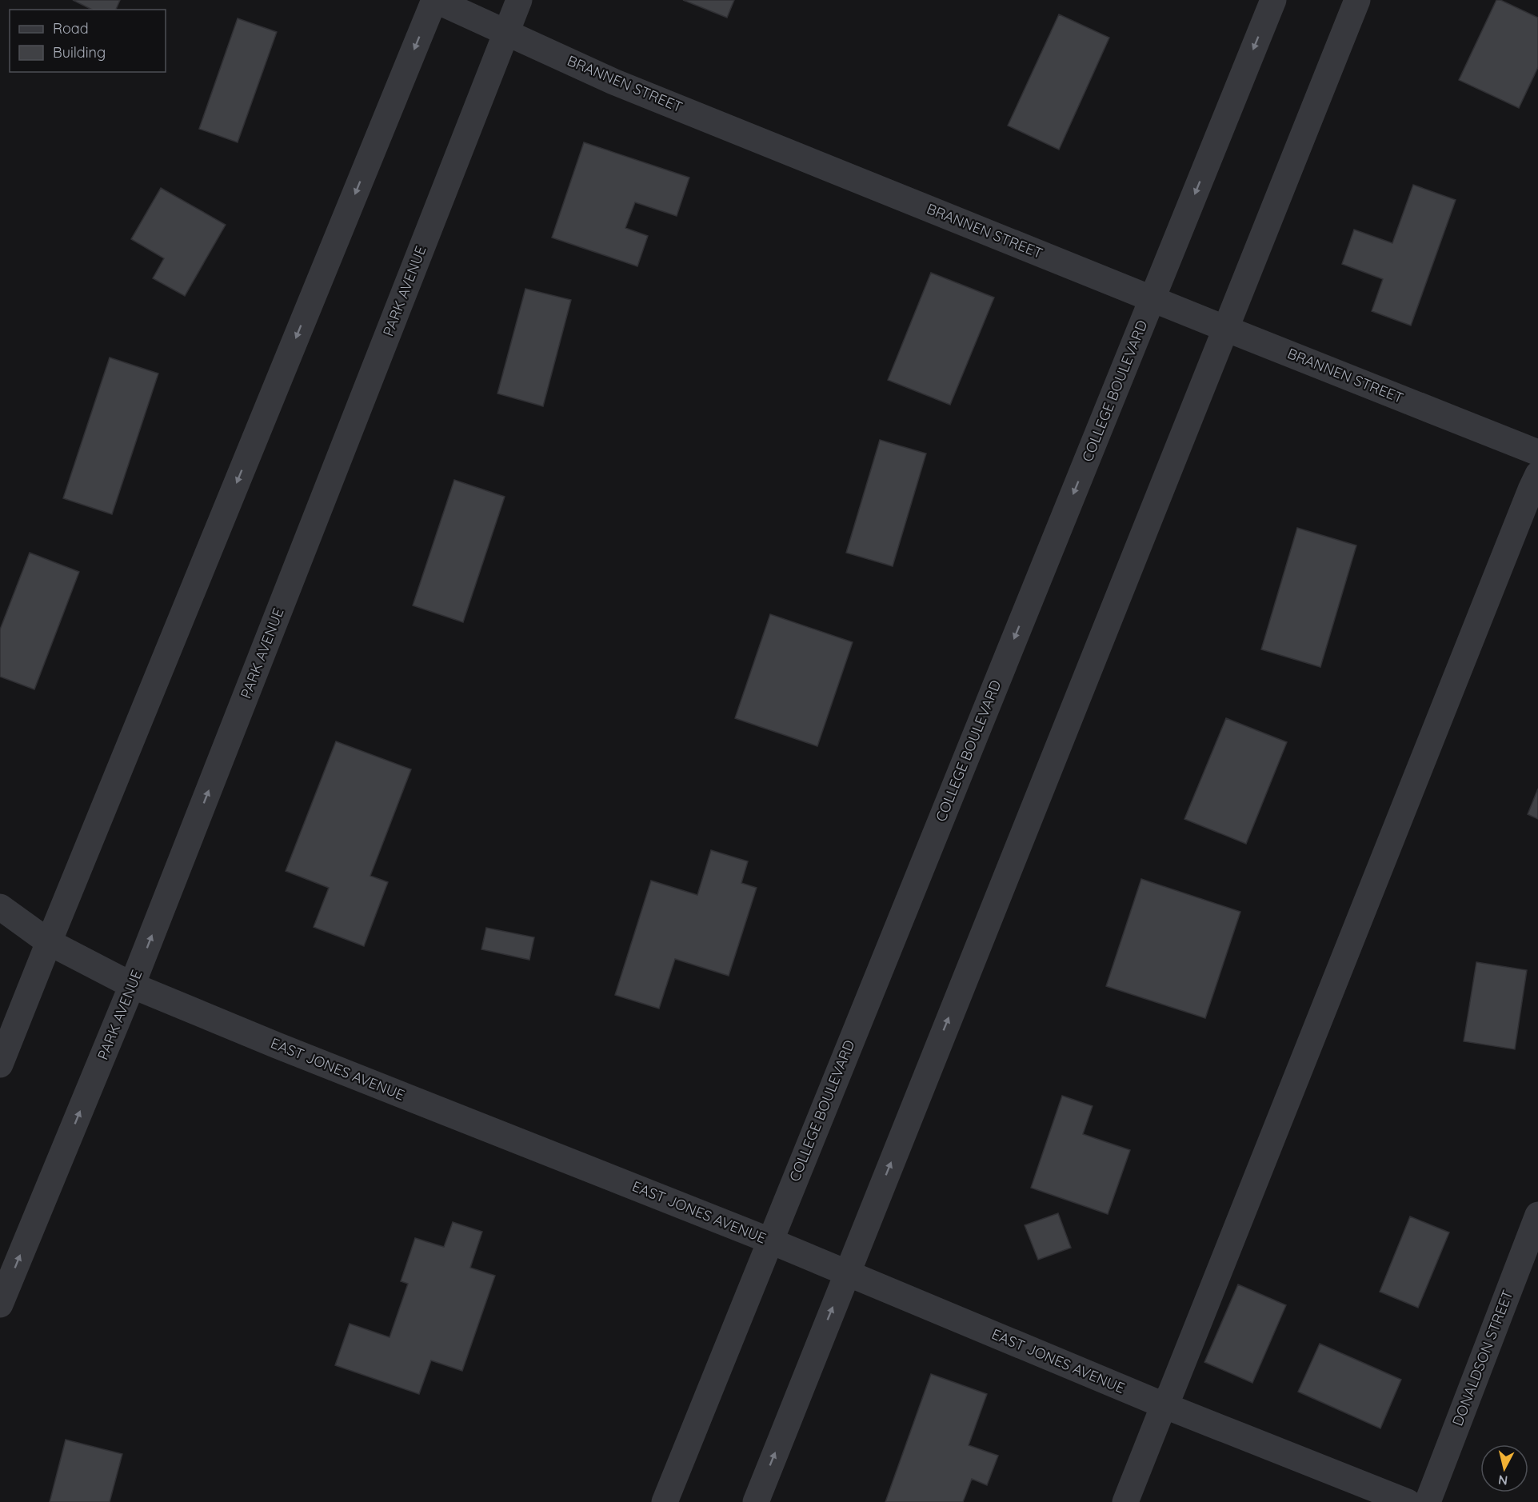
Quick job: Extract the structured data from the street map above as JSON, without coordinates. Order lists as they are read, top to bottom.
{
  "streets": {
    "street": [
      "BRANNEN STREET",
      "PARK AVENUE",
      "COLLEGE BOULEVARD",
      "EAST JONES AVENUE",
      "DONALDSON STREET"
    ]
  },
  "crossings": [
    ["BRANNEN STREET", "PARK AVENUE"],
    ["BRANNEN STREET", "COLLEGE BOULEVARD"],
    ["PARK AVENUE", "EAST JONES AVENUE"],
    ["COLLEGE BOULEVARD", "EAST JONES AVENUE"]
  ],
  "legend": ["Road", "Building"],
  "north": "bottom"
}
